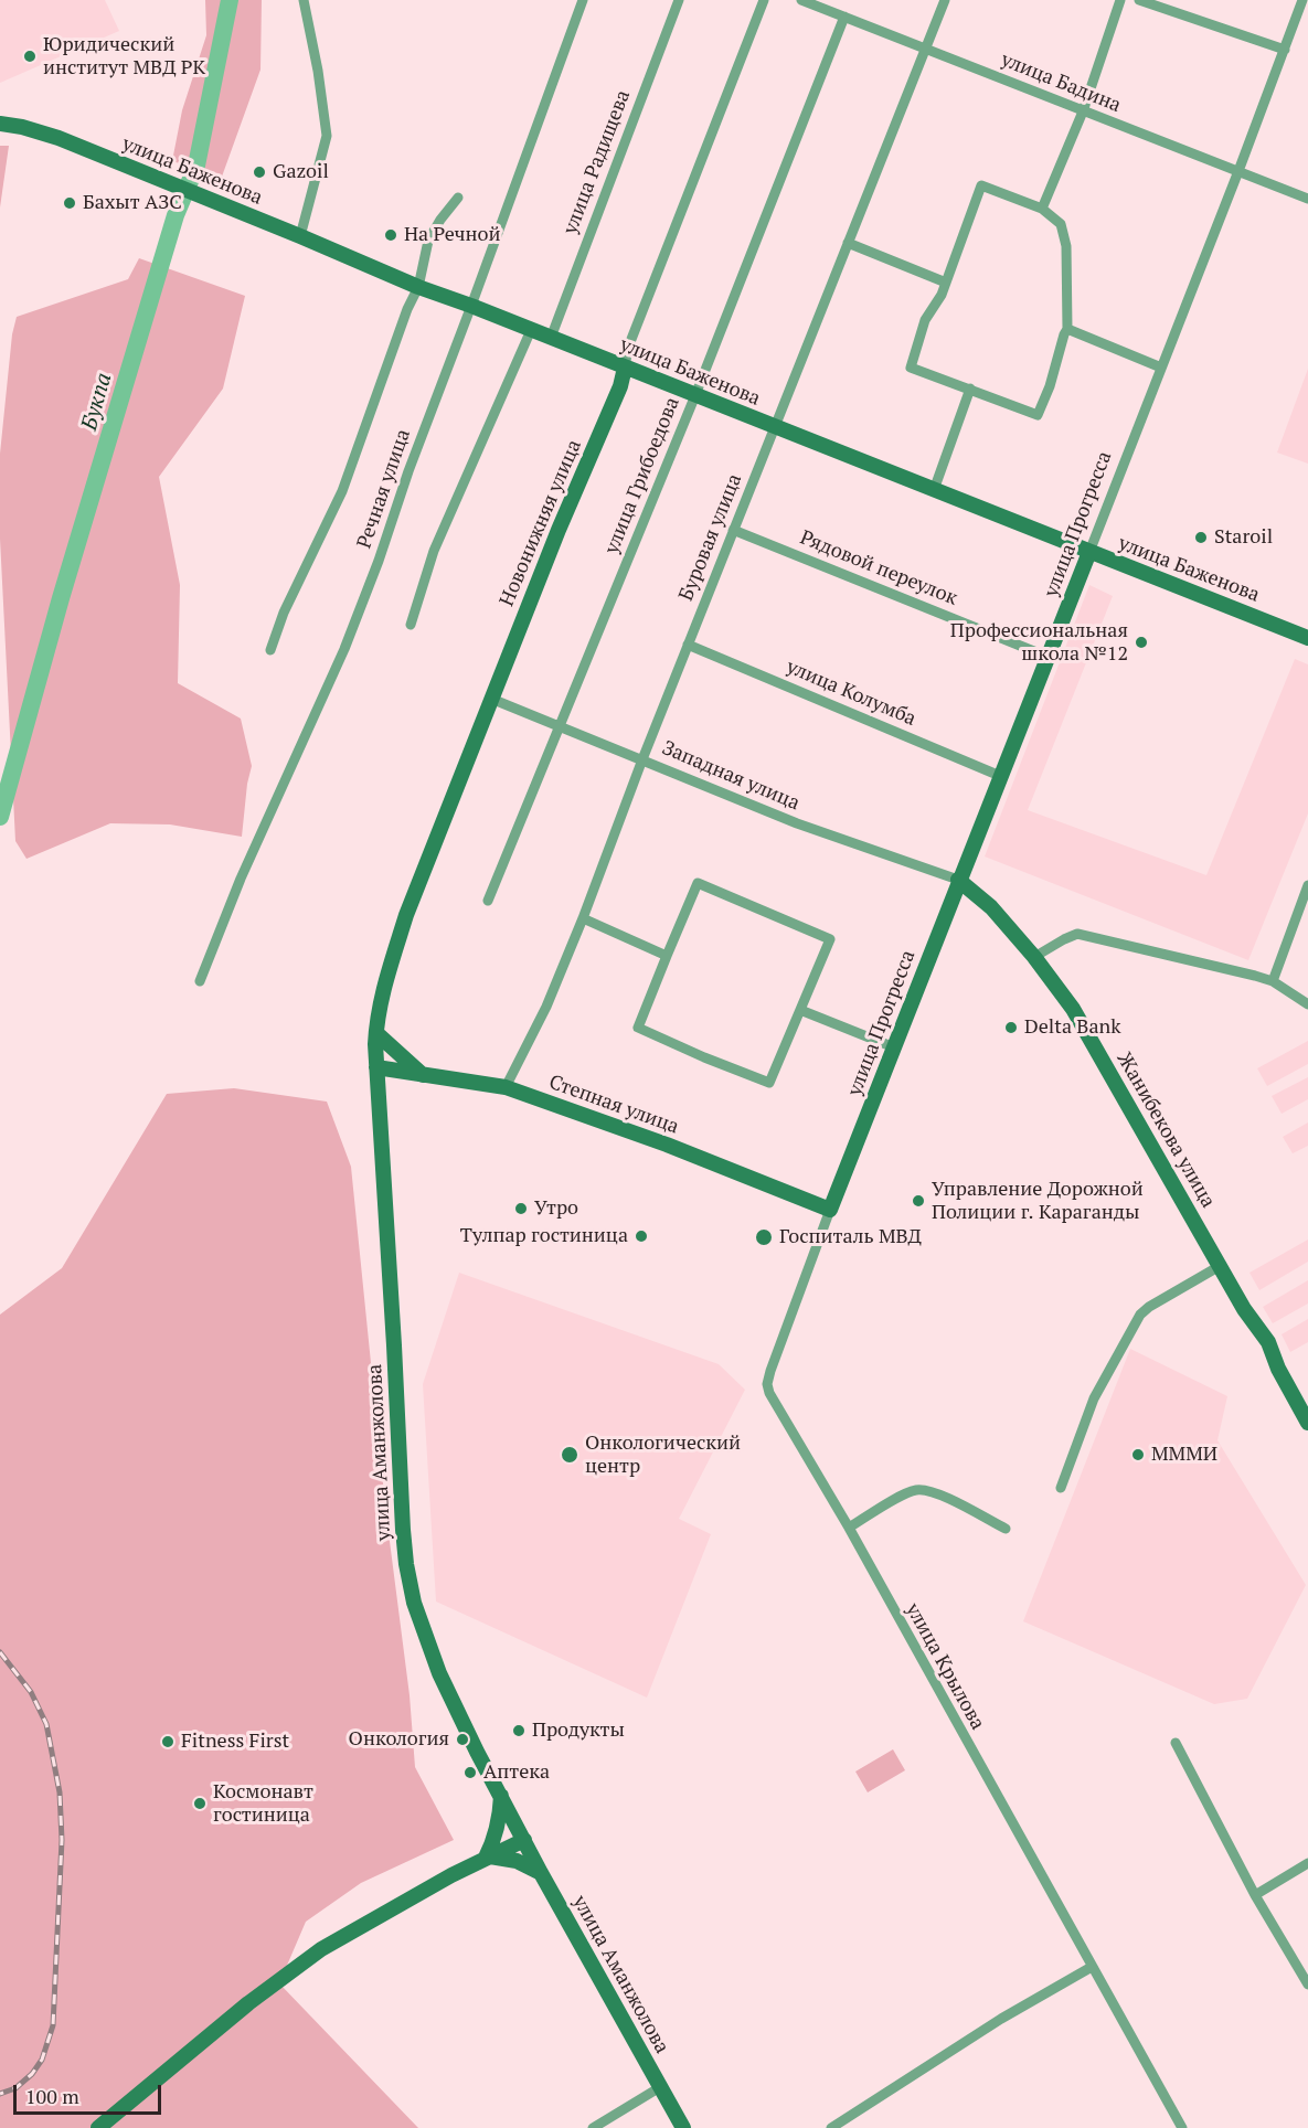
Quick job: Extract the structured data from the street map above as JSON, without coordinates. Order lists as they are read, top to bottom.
{
  "streets": {
    "main road": [
      "улица Баженова",
      "Новонижняя улица",
      "улица Прогресса",
      "Степная улица",
      "Жанибекова улица",
      "улица Аманжолова"
    ],
    "street": [
      "улица Бадина",
      "улица Радищева",
      "улица Грибоедова",
      "Речная улица",
      "Буровая улица",
      "Рядовой переулок",
      "улица Колумба",
      "Западная улица",
      "улица Крылова"
    ]
  },
  "crossings": [
    ["улица Бадина", "улица Грибоедова"],
    ["улица Бадина", "улица Прогресса"],
    ["улица Бадина", "Буровая улица"],
    ["улица Радищева", "улица Баженова"],
    ["улица Баженова", "улица Грибоедова"],
    ["улица Баженова", "Речная улица"],
    ["улица Баженова", "Новонижняя улица"],
    ["улица Баженова", "улица Прогресса"],
    ["улица Баженова", "Буровая улица"],
    ["улица Грибоедова", "Западная улица"],
    ["Новонижняя улица", "Западная улица"],
    ["Новонижняя улица", "Степная улица"],
    ["Новонижняя улица", "улица Аманжолова"],
    ["улица Прогресса", "Рядовой переулок"],
    ["улица Прогресса", "улица Колумба"],
    ["улица Прогресса", "Западная улица"],
    ["улица Прогресса", "Степная улица"],
    ["улица Прогресса", "Жанибекова улица"],
    ["улица Прогресса", "улица Крылова"],
    ["Буровая улица", "Рядовой переулок"],
    ["Буровая улица", "улица Колумба"],
    ["Буровая улица", "Западная улица"],
    ["Буровая улица", "Степная улица"],
    ["Западная улица", "Жанибекова улица"],
    ["Степная улица", "улица Аманжолова"],
    ["Степная улица", "улица Крылова"]
  ],
  "water": ["Букпа"],
  "places": [
    "Юридический институт МВД РК",
    "Gazoil",
    "Бахыт АЗС",
    "На Речной",
    "Staroil",
    "Профессиональная школа №12",
    "Delta Bank",
    "Управление Дорожной Полиции г. Караганды",
    "Утро",
    "Тулпар гостиница",
    "Госпиталь МВД",
    "Онкологический центр",
    "МММИ",
    "Продукты",
    "Онкология",
    "Fitness First",
    "Аптека",
    "Космонавт гостиница"
  ],
  "scale_bar": "100 m"
}
